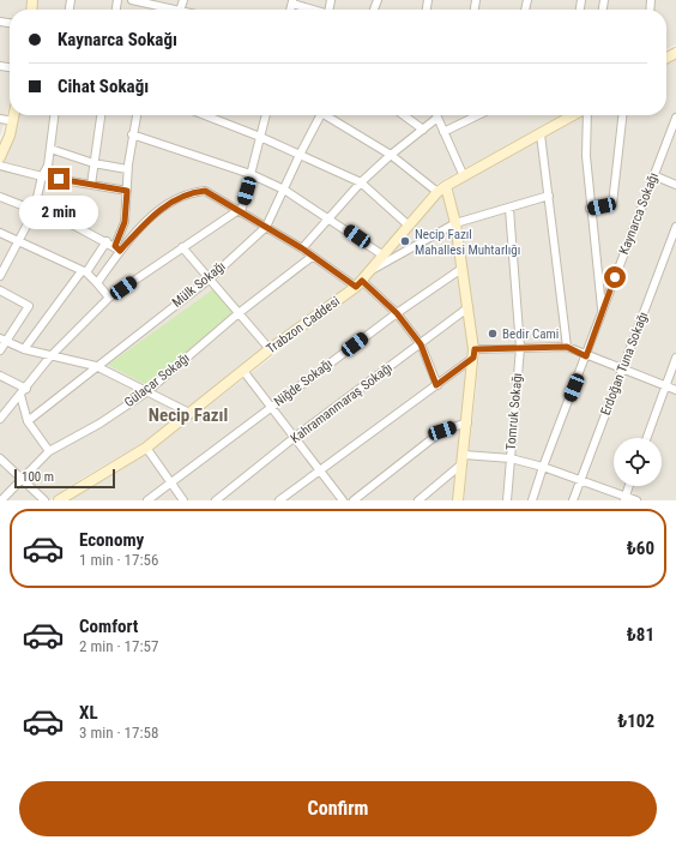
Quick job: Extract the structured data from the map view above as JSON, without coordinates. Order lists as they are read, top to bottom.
{
  "streets": {
    "main road": ["Trabzon Caddesi"],
    "street": [
      "Kaynarca Sokağı",
      "Mülk Sokağı",
      "Erdoğan Tuna Sokağı",
      "Gülaçar Sokağı",
      "Niğde Sokağı",
      "Kahramanmaraş Sokağı",
      "Tomruk Sokağı"
    ]
  },
  "districts": ["Necip Fazıl"],
  "places": ["Necip Fazıl Mahallesi Muhtarlığı", "Bedir Cami"],
  "scale_bar": "100 m",
  "page": {
    "banner": ["Kaynarca Sokağı", "Cihat Sokağı"],
    "bubble": "2 min",
    "scale": "100 m",
    "list": [
      {
        "name": "Economy",
        "note": "1 min · 17:56",
        "value": "₺60"
      },
      {
        "name": "Comfort",
        "note": "2 min · 17:57",
        "value": "₺81"
      },
      {
        "name": "XL",
        "note": "3 min · 17:58",
        "value": "₺102"
      }
    ],
    "buttons": "Confirm"
  }
}
